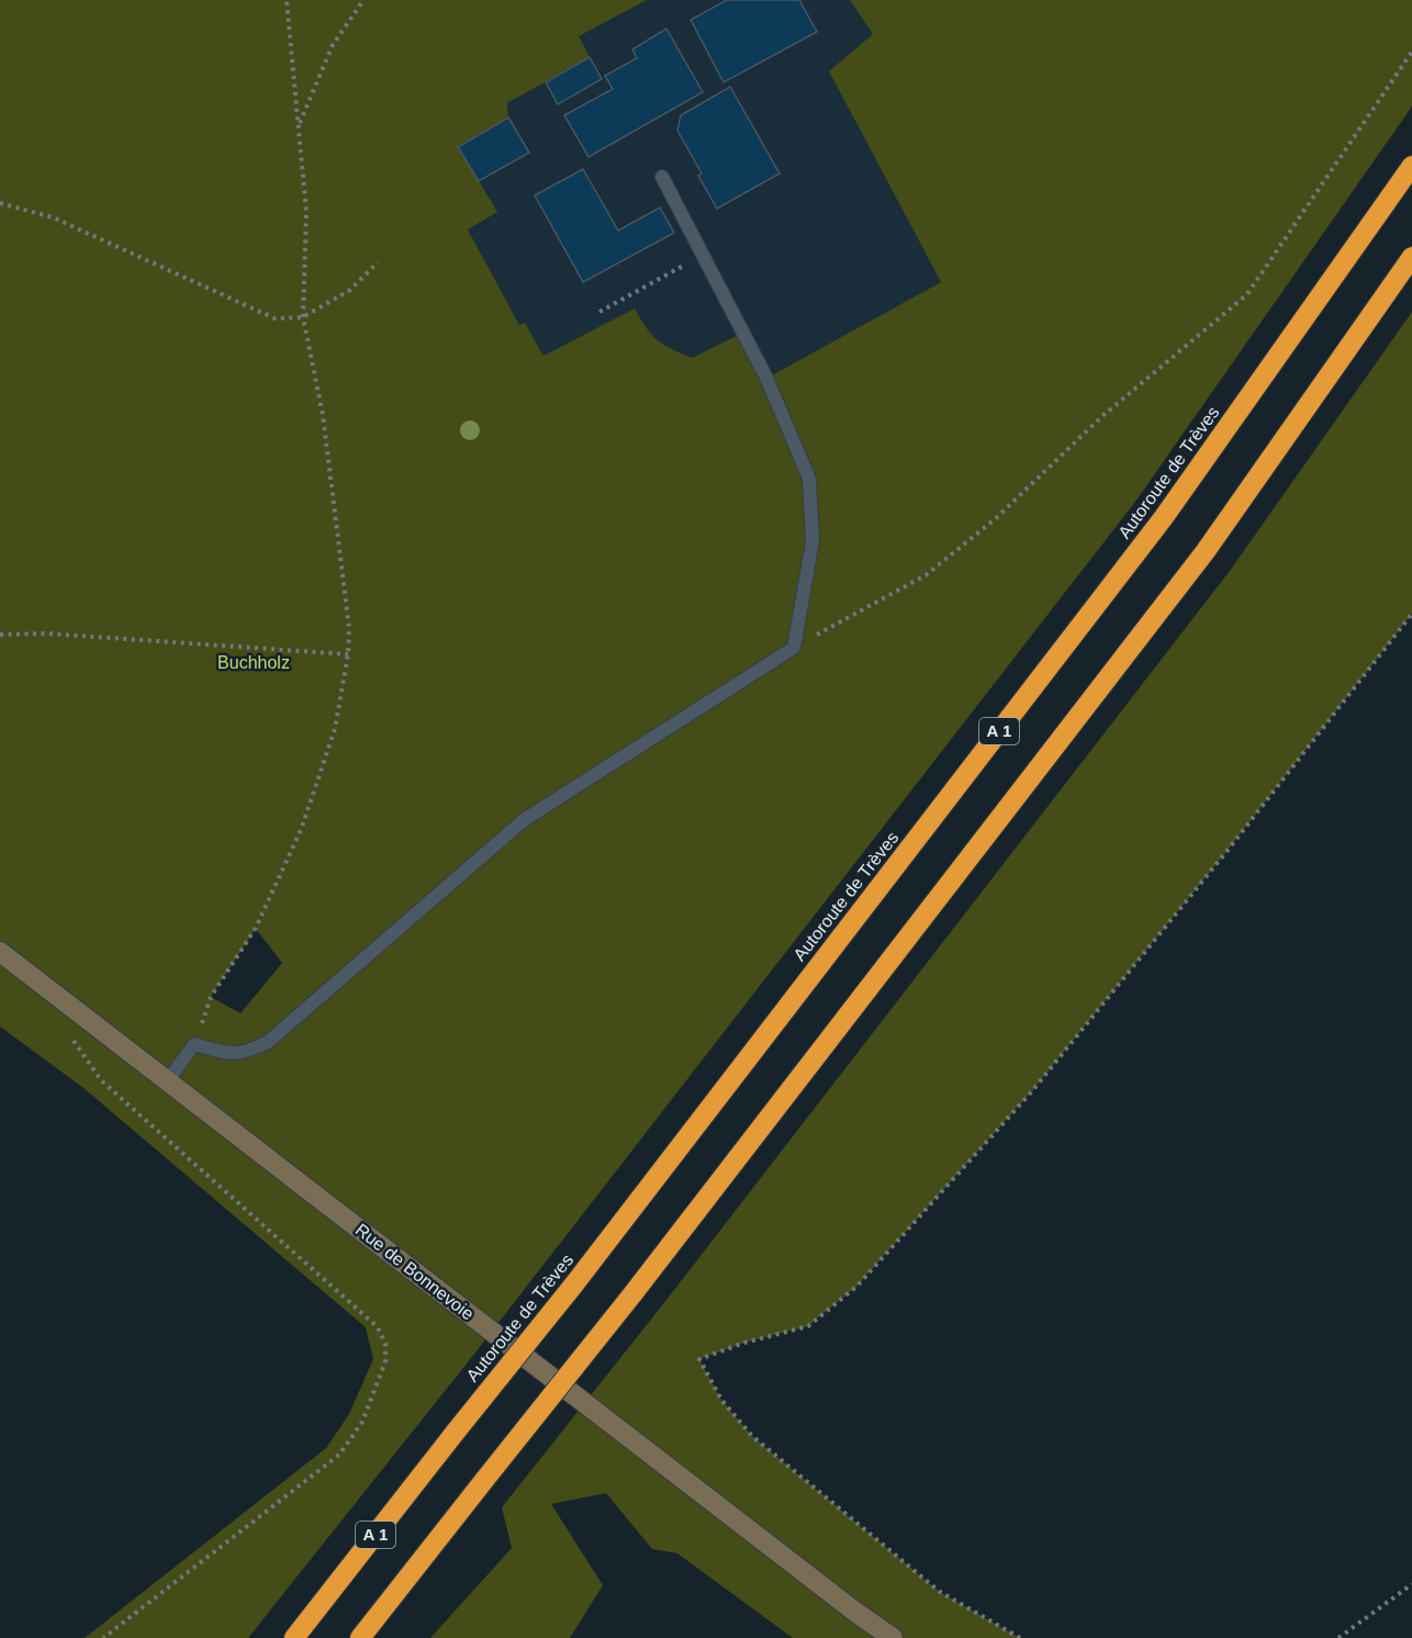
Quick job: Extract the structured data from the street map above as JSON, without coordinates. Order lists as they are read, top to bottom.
{
  "streets": {
    "highway": ["Autoroute de Trèves", "A 1"],
    "main road": ["Rue de Bonnevoie"]
  },
  "parks": ["Buchholz"]
}
